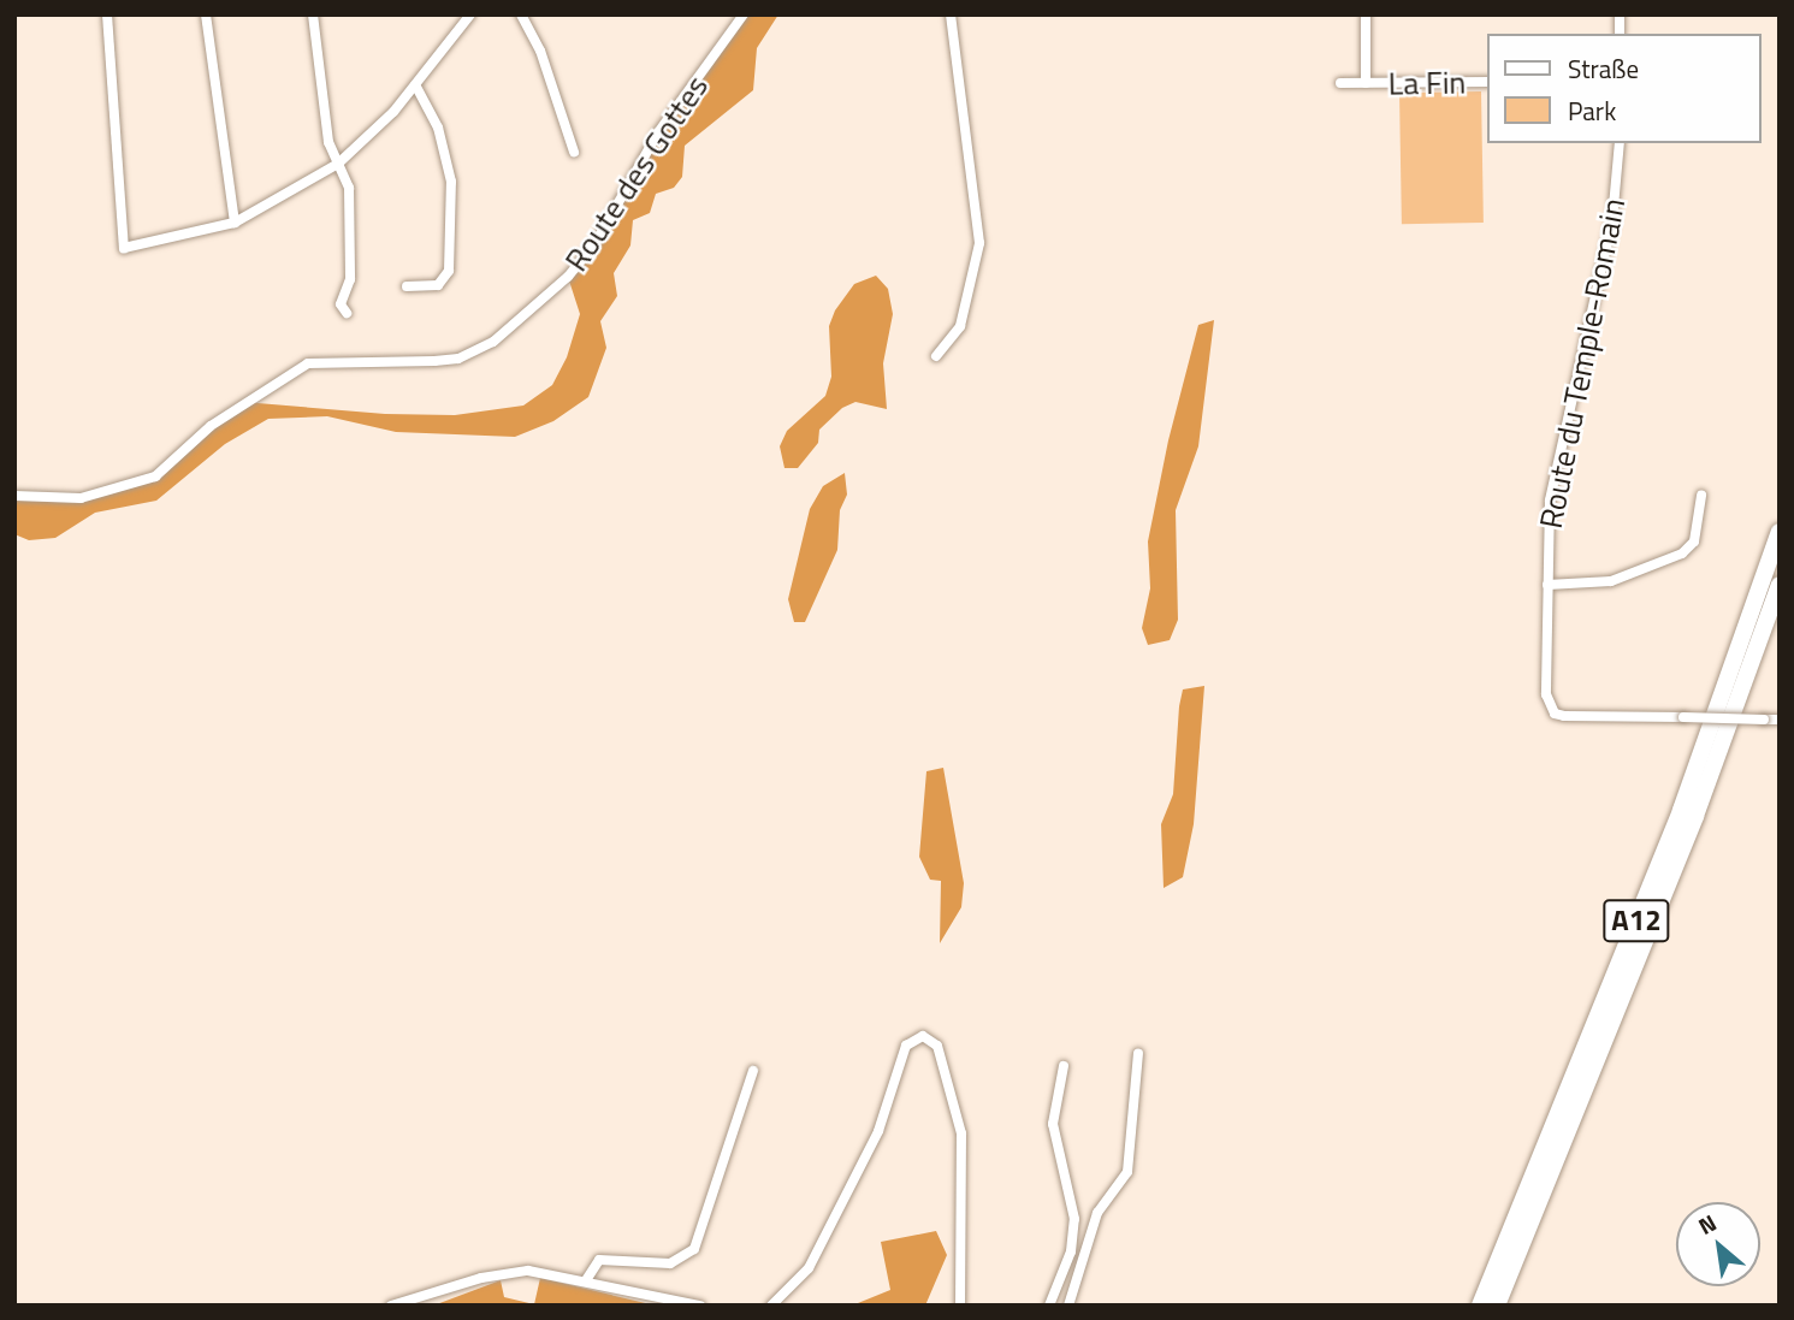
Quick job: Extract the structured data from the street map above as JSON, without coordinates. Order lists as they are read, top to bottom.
{
  "streets": {
    "highway": ["A12"],
    "street": ["La Fin", "Route des Gottes", "Route du Temple-Romain"]
  },
  "legend": ["Straße", "Park"],
  "north": "top left"
}
